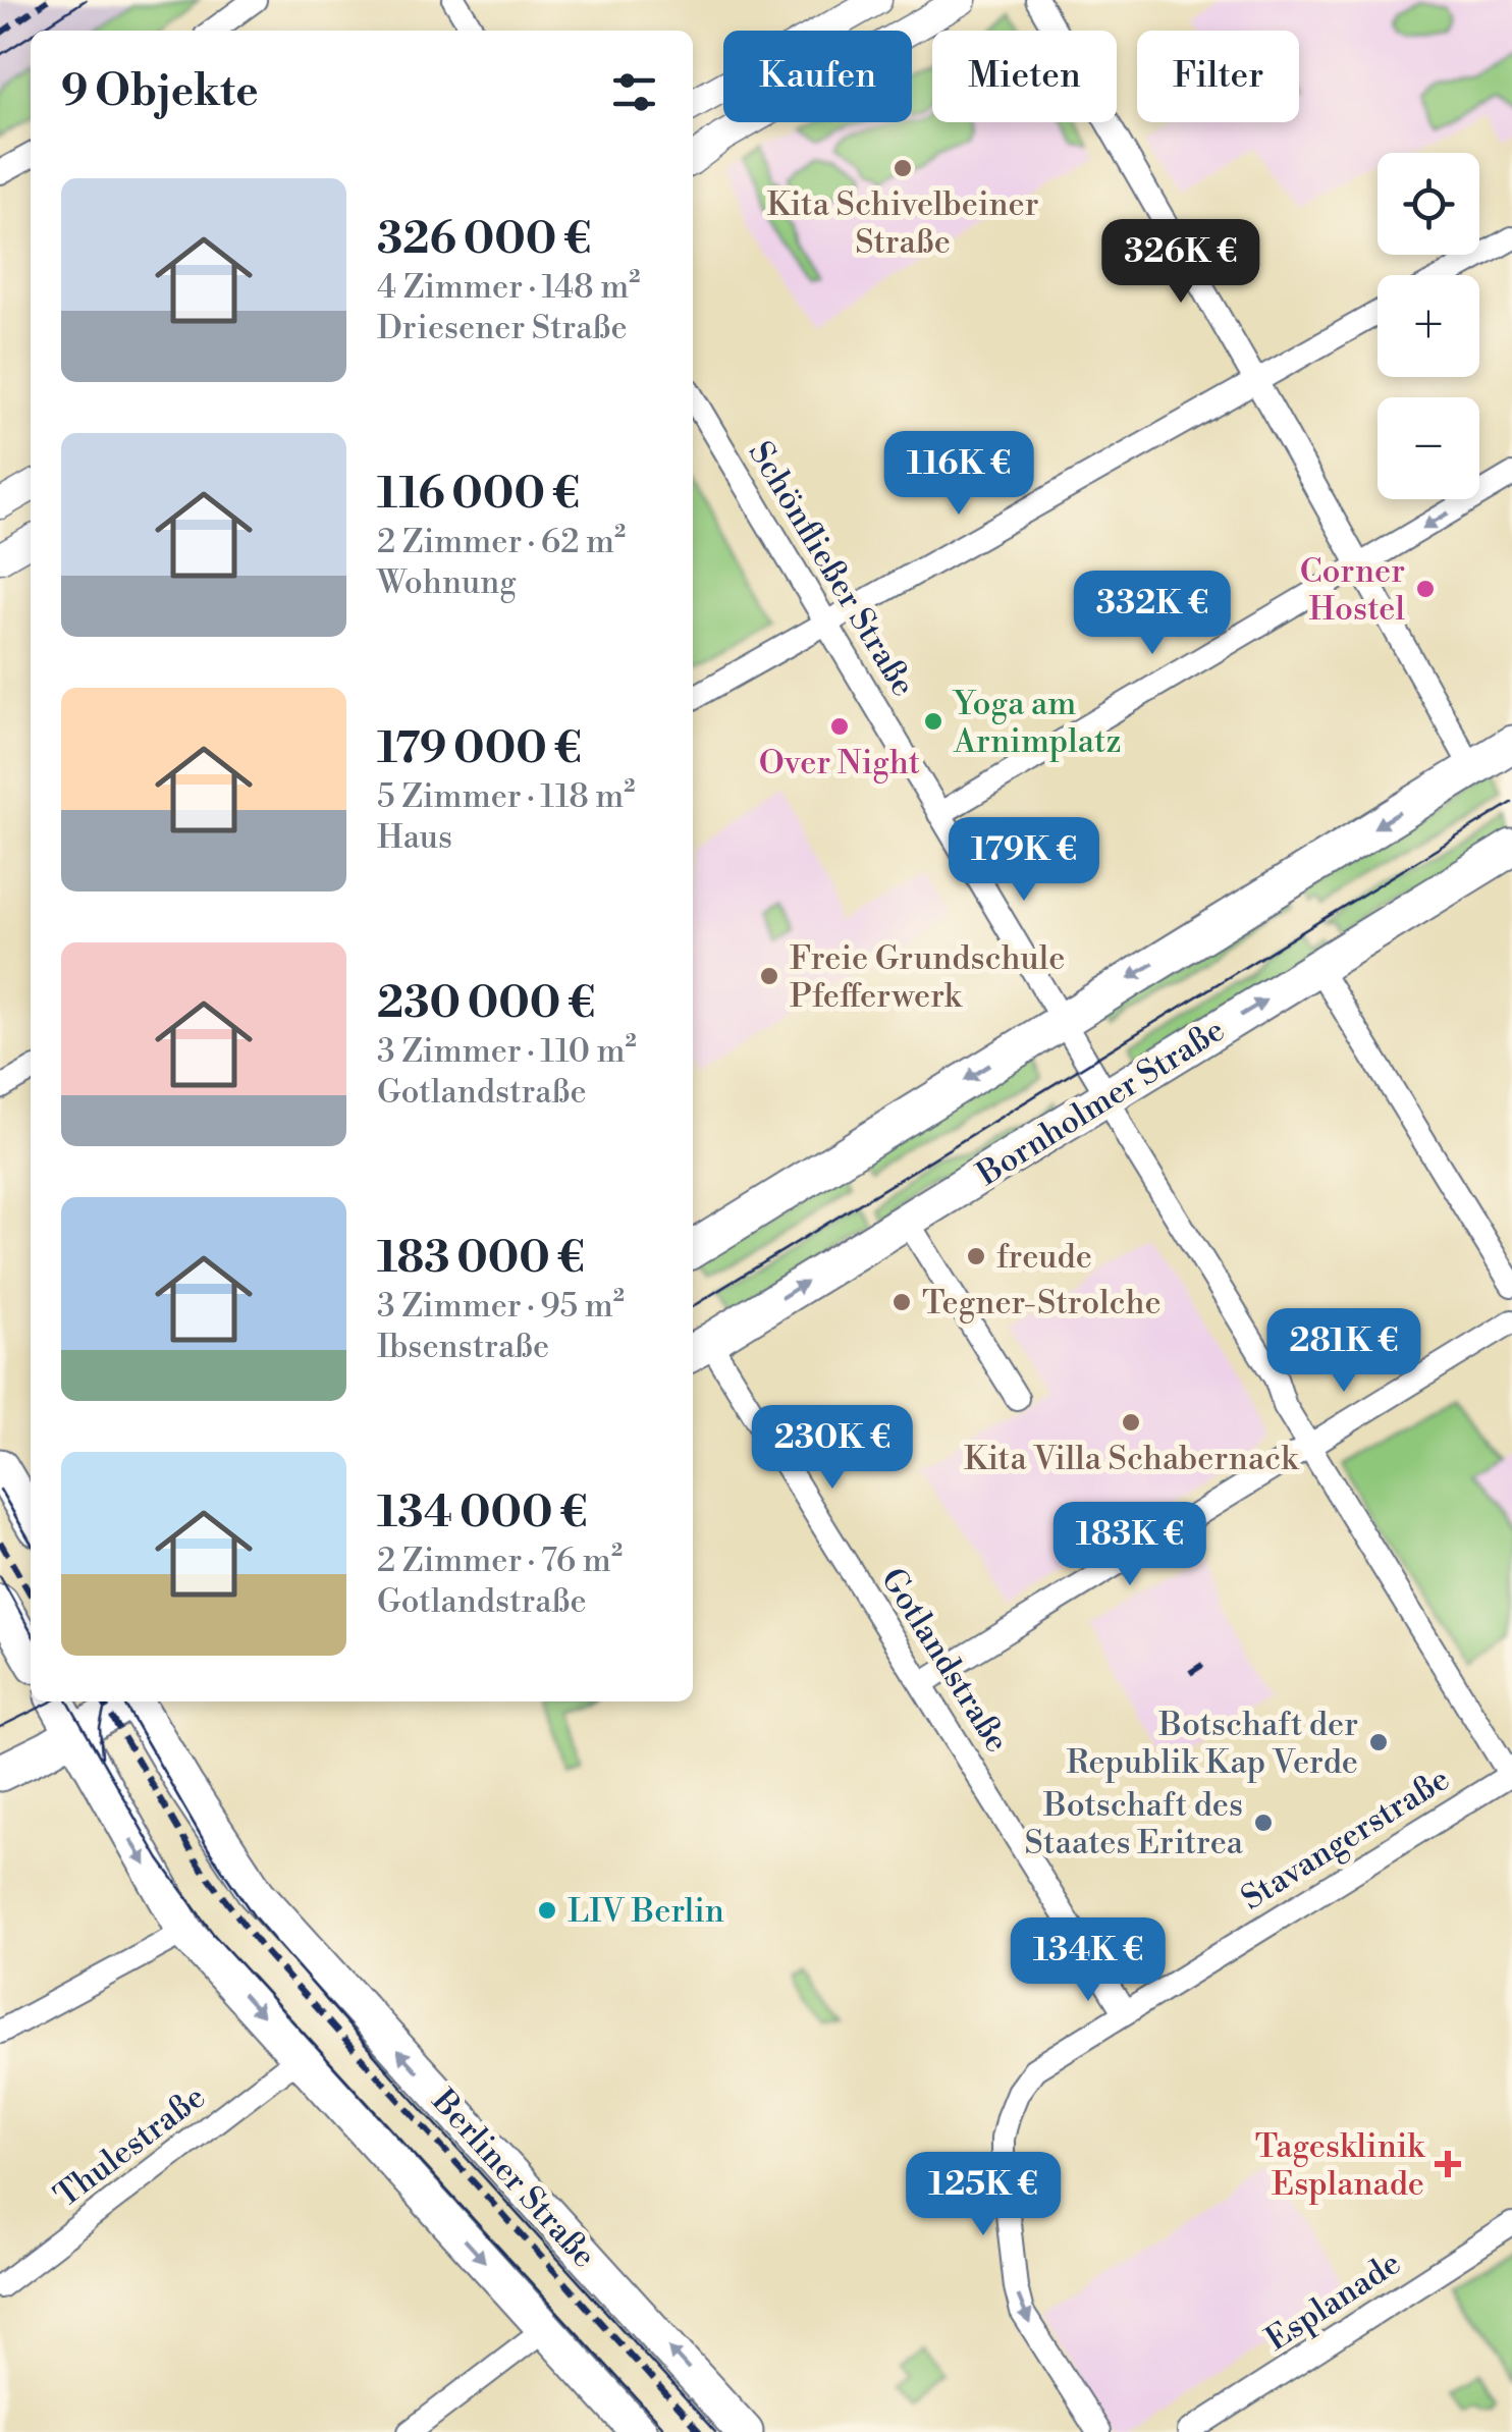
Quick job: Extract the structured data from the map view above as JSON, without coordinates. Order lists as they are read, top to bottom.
{
  "streets": {
    "main road": ["Bornholmer Straße", "Berliner Straße"],
    "street": [
      "Schönfließer Straße",
      "Gotlandstraße",
      "Stavangerstraße",
      "Thulestraße",
      "Esplanade"
    ]
  },
  "crossings": [
    ["Schönfließer Straße", "Bornholmer Straße"],
    ["Schönfließer Straße", "Stavangerstraße"],
    ["Bornholmer Straße", "Gotlandstraße"],
    ["Bornholmer Straße", "Stavangerstraße"],
    ["Gotlandstraße", "Stavangerstraße"]
  ],
  "places": {
    "other": [
      "Kita Schivelbeiner Straße",
      "Corner Hostel",
      "Yoga am Arnimplatz",
      "Over Night",
      "Freie Grundschule Pfefferwerk",
      "freude",
      "Tegner-Strolche",
      "Kita Villa Schabernack",
      "Botschaft der Republik Kap Verde",
      "Botschaft des Staates Eritrea",
      "LIV Berlin"
    ],
    "health": ["Tagesklinik Esplanade"]
  },
  "page": {
    "chip": ["Kaufen", "Mieten", "Filter"],
    "heading": "9 Objekte",
    "map_buttons": ["+", "−"],
    "list": [
      {
        "name": "326 000 €",
        "note": "4 Zimmer · 148 m² · Driesener Straße"
      },
      {
        "name": "116 000 €",
        "note": "2 Zimmer · 62 m² · Wohnung"
      },
      {
        "name": "179 000 €",
        "note": "5 Zimmer · 118 m² · Haus"
      },
      {
        "name": "230 000 €",
        "note": "3 Zimmer · 110 m² · Gotlandstraße"
      },
      {
        "name": "183 000 €",
        "note": "3 Zimmer · 95 m² · Ibsenstraße"
      },
      {
        "name": "134 000 €",
        "note": "2 Zimmer · 76 m² · Gotlandstraße"
      }
    ],
    "price": [
      "326K €",
      "116K €",
      "332K €",
      "179K €",
      "281K €",
      "230K €",
      "183K €",
      "134K €",
      "125K €"
    ]
  }
}
